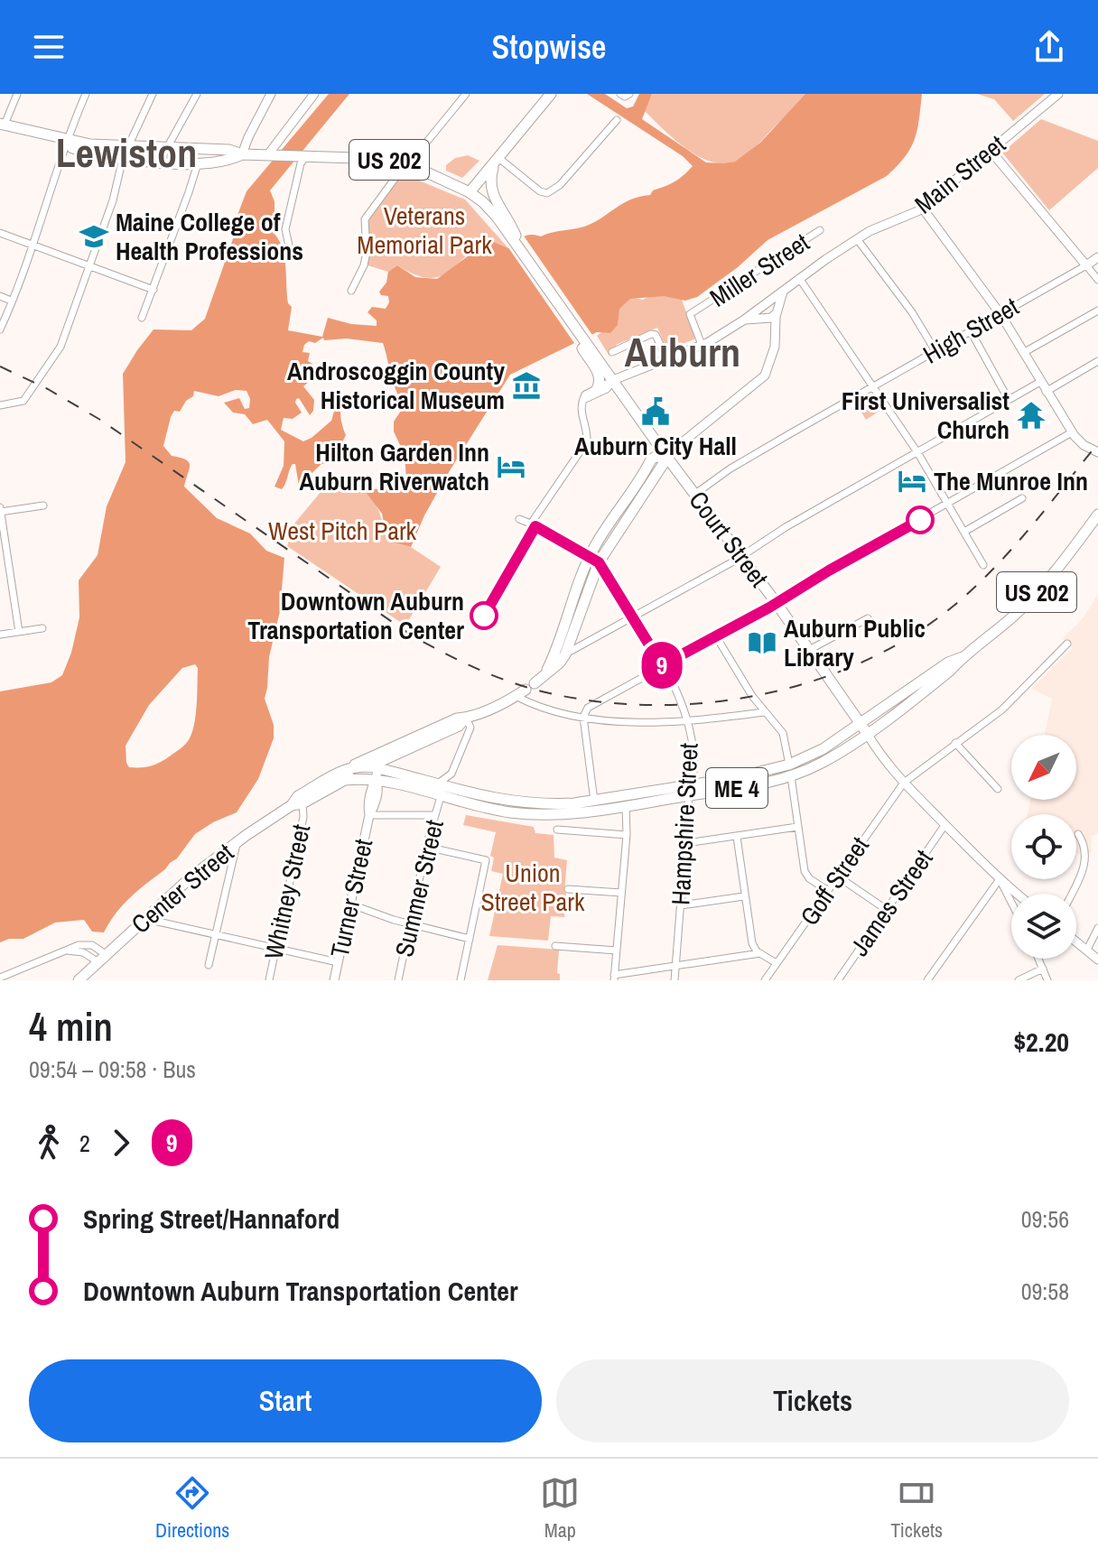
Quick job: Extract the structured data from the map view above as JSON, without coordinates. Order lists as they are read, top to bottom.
{
  "streets": {
    "highway": [
      "US 202",
      "Court Street",
      "ME 4",
      "Center Street"
    ],
    "main road": ["Main Street", "High Street", "Turner Street"],
    "street": [
      "Miller Street",
      "Hampshire Street",
      "Goff Street",
      "Summer Street",
      "Whitney Street",
      "James Street"
    ]
  },
  "crossings": [
    ["US 202", "Court Street"],
    ["US 202", "ME 4"],
    ["Main Street", "Miller Street"],
    ["Main Street", "Court Street"],
    ["High Street", "Court Street"],
    ["Court Street", "ME 4"],
    ["Court Street", "Goff Street"],
    ["Court Street", "James Street"],
    ["ME 4", "Hampshire Street"],
    ["ME 4", "Center Street"],
    ["ME 4", "Summer Street"],
    ["ME 4", "Turner Street"],
    ["Center Street", "Whitney Street"],
    ["Center Street", "Turner Street"]
  ],
  "districts": ["Lewiston", "Auburn"],
  "parks": ["Veterans Memorial Park", "West Pitch Park", "Union Street Park"],
  "places": {
    "school or university": ["Maine College of Health Professions"],
    "museum": ["Androscoggin County Historical Museum"],
    "public building": ["Auburn City Hall"],
    "temple": ["First Universalist Church"],
    "hotel": ["Hilton Garden Inn Auburn Riverwatch", "The Munroe Inn"],
    "other": ["Downtown Auburn Transportation Center"],
    "library": ["Auburn Public Library"]
  },
  "lines": ["bus line 9"],
  "north": "bottom left",
  "page": {
    "header": "Stopwise",
    "on_map": "9",
    "heading": ["4 min", "09:54 – 09:58 · Bus", "$2.20"],
    "legs": ["2", "9"],
    "list": [
      {
        "name": "Spring Street/Hannaford",
        "value": "09:56"
      },
      {
        "name": "Downtown Auburn Transportation Center",
        "value": "09:58"
      }
    ],
    "buttons": ["Start", "Tickets"],
    "tabs": ["Directions", "Map", "Tickets"]
  }
}
